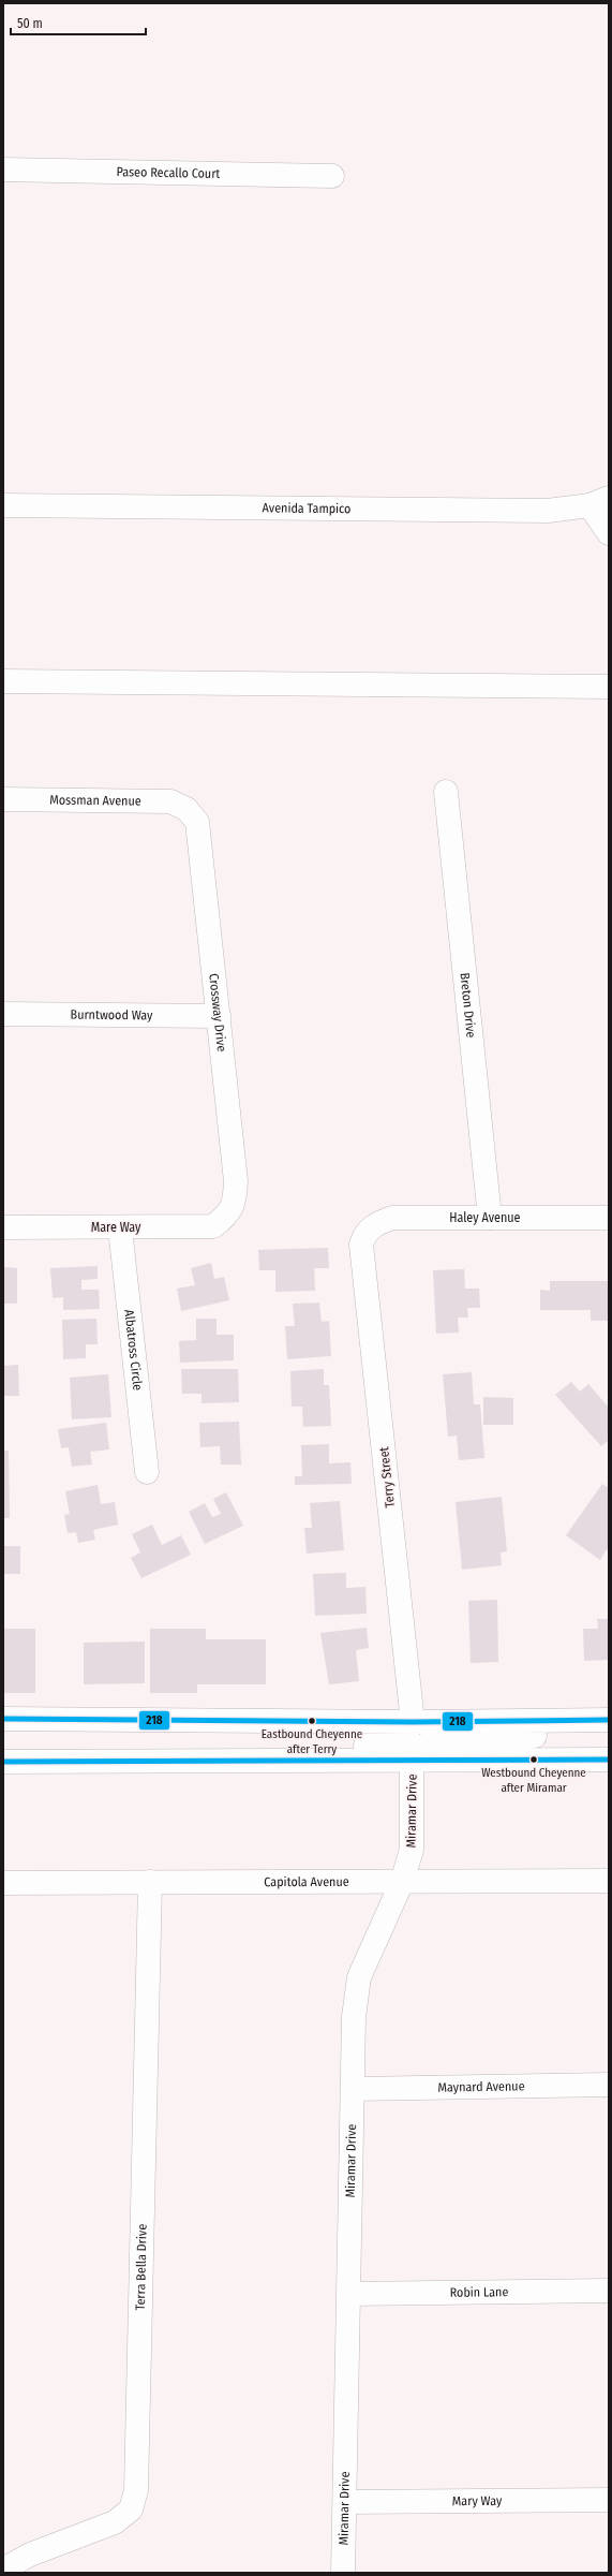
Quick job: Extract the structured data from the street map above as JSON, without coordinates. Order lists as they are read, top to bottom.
{
  "streets": {
    "street": [
      "Paseo Recallo Court",
      "Avenida Tampico",
      "Mossman Avenue",
      "Breton Drive",
      "Crossway Drive",
      "Burntwood Way",
      "Haley Avenue",
      "Mare Way",
      "Albatross Circle",
      "Terry Street",
      "Miramar Drive",
      "Capitola Avenue",
      "Maynard Avenue",
      "Terra Bella Drive",
      "Robin Lane",
      "Mary Way"
    ]
  },
  "crossings": [
    ["Mossman Avenue", "Crossway Drive"],
    ["Breton Drive", "Haley Avenue"],
    ["Crossway Drive", "Burntwood Way"],
    ["Crossway Drive", "Mare Way"],
    ["Haley Avenue", "Terry Street"],
    ["Mare Way", "Albatross Circle"],
    ["Miramar Drive", "Capitola Avenue"],
    ["Miramar Drive", "Maynard Avenue"],
    ["Miramar Drive", "Robin Lane"],
    ["Miramar Drive", "Mary Way"],
    ["Capitola Avenue", "Terra Bella Drive"]
  ],
  "places": ["Eastbound Cheyenne after Terry", "Westbound Cheyenne after Miramar"],
  "lines": ["transit line 218"],
  "scale_bar": "50 m"
}
